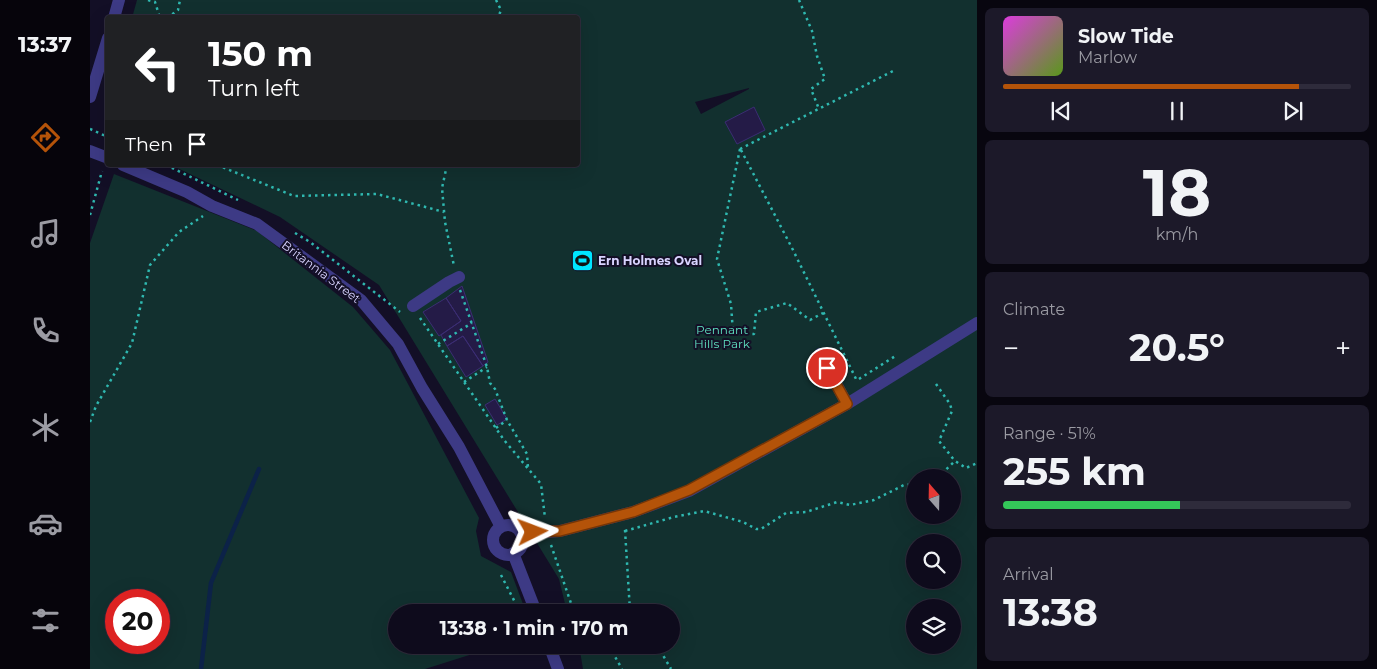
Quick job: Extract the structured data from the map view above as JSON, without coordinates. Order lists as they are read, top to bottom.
{
  "streets": {
    "street": ["Britannia Street"]
  },
  "parks": ["Pennant Hills Park"],
  "places": {
    "sports": ["Ern Holmes Oval"]
  },
  "north": "top",
  "page": {
    "tabs": "13:37",
    "turn": ["150 m", "Turn left"],
    "song": ["Slow Tide", "Marlow"],
    "then": "Then",
    "tile": [
      ["18", "km/h"],
      "Climate",
      ["Range · 51%", "255 km"],
      ["Arrival", "13:38"]
    ],
    "heat": ["−", "20.5°", "+"],
    "limit": "20",
    "trip": "13:38 · 1 min · 170 m"
  }
}
